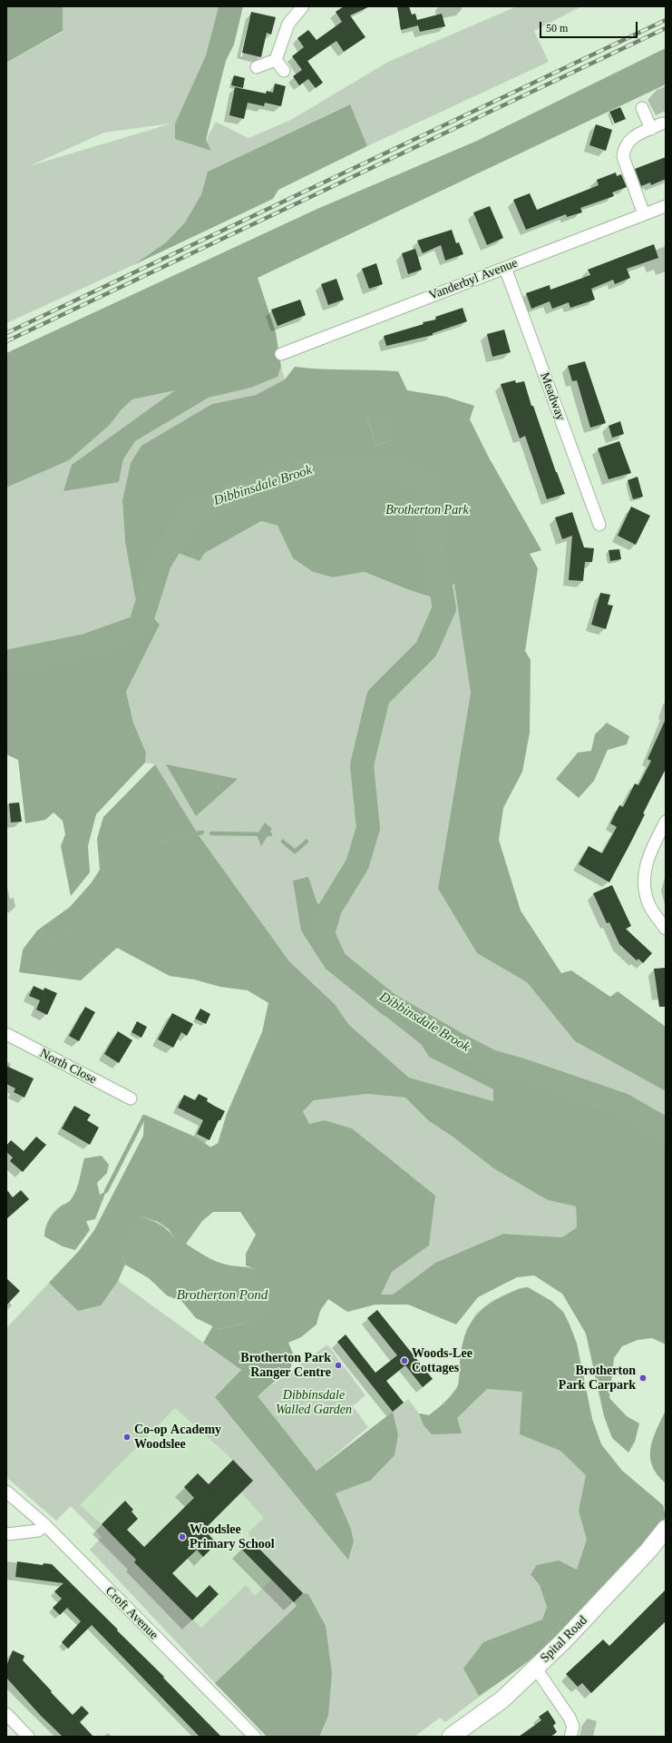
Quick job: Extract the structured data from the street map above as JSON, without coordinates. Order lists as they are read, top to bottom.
{
  "streets": {
    "main road": ["Spital Road"],
    "street": [
      "Vanderbyl Avenue",
      "Meadway",
      "North Close",
      "Croft Avenue"
    ]
  },
  "crossings": [
    ["Vanderbyl Avenue", "Meadway"]
  ],
  "water": ["Dibbinsdale Brook", "Brotherton Pond"],
  "parks": ["Brotherton Park", "Dibbinsdale Walled Garden"],
  "places": [
    "Woods-Lee Cottages",
    "Brotherton Park Ranger Centre",
    "Brotherton Park Carpark",
    "Co-op Academy Woodslee",
    "Woodslee Primary School"
  ],
  "scale_bar": "50 m"
}
